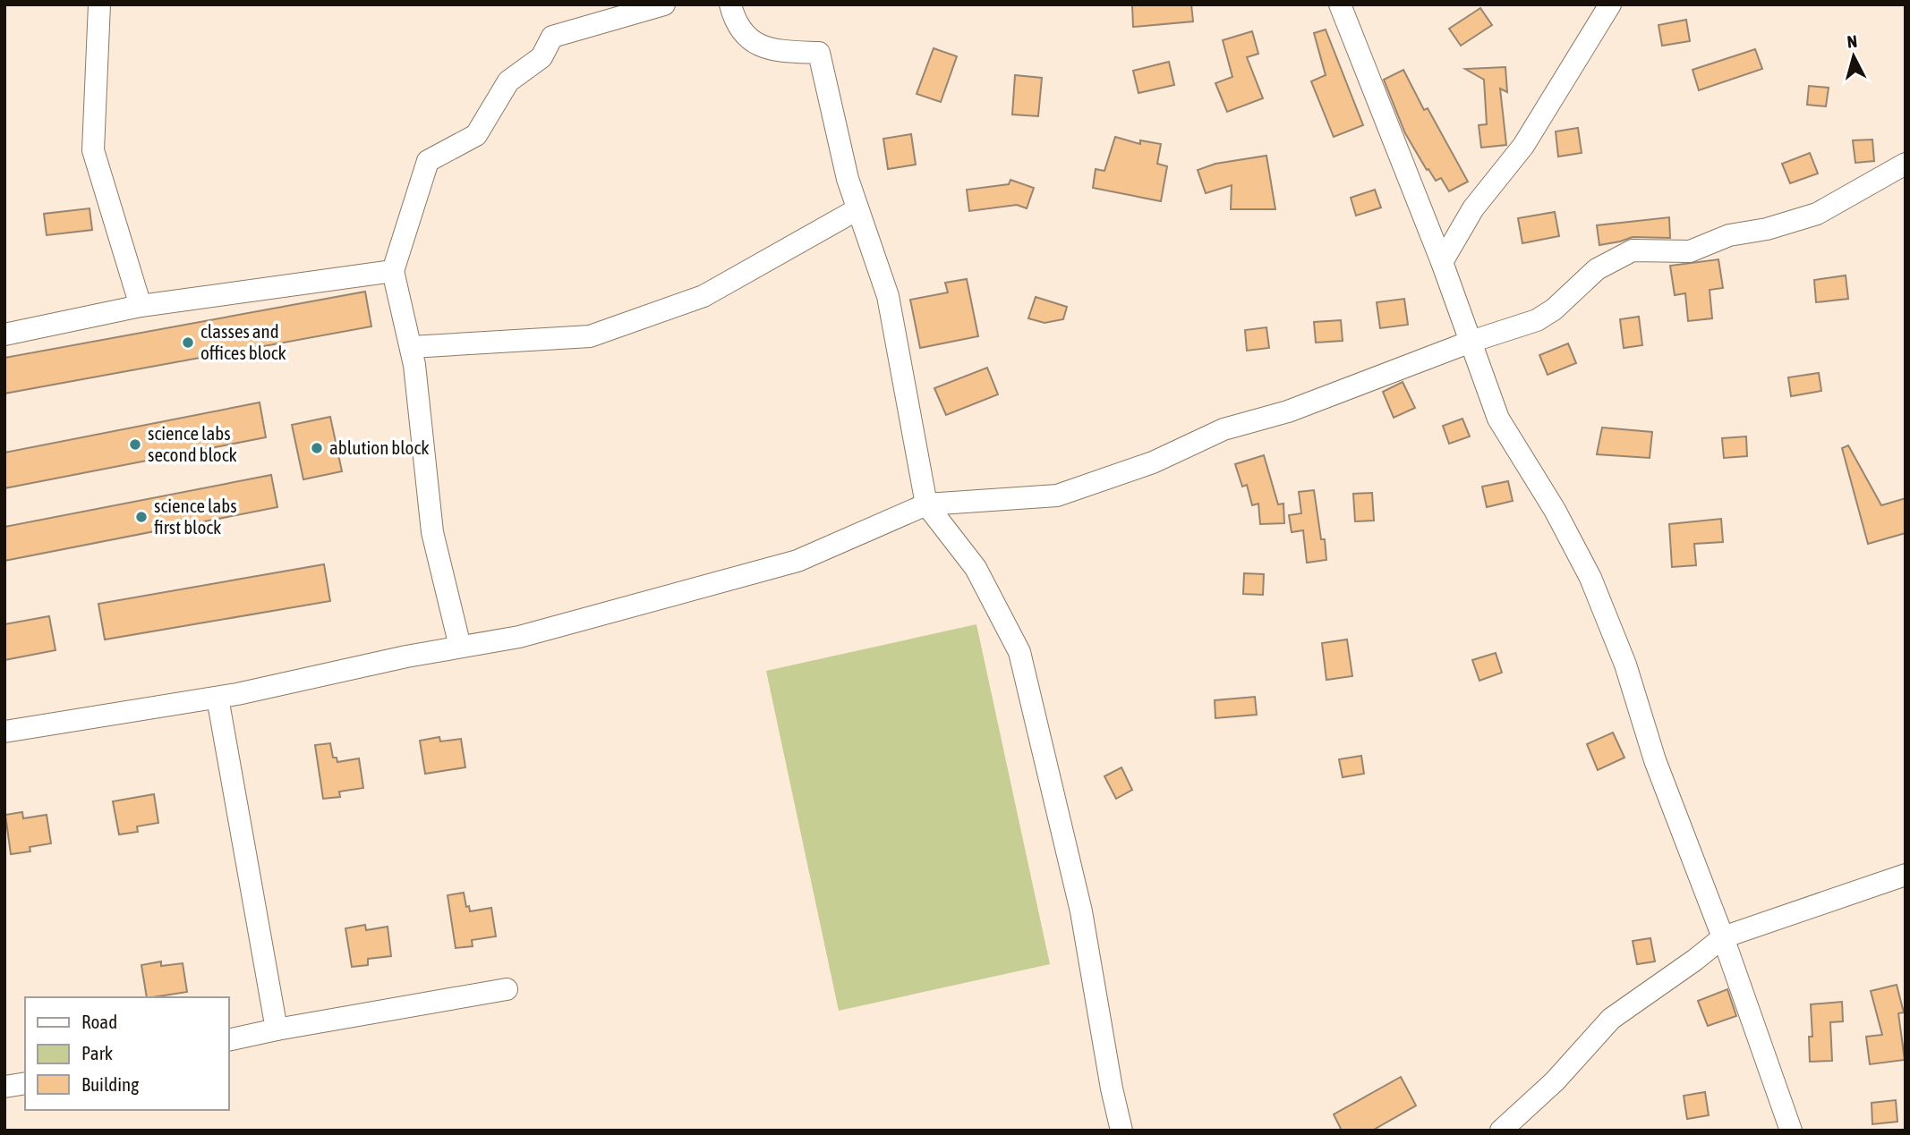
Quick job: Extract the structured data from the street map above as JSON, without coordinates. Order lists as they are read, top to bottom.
{
  "places": [
    "classes and offices block",
    "science labs second block",
    "ablution block",
    "science labs first block"
  ],
  "legend": ["Road", "Park", "Building"],
  "north": "top"
}
